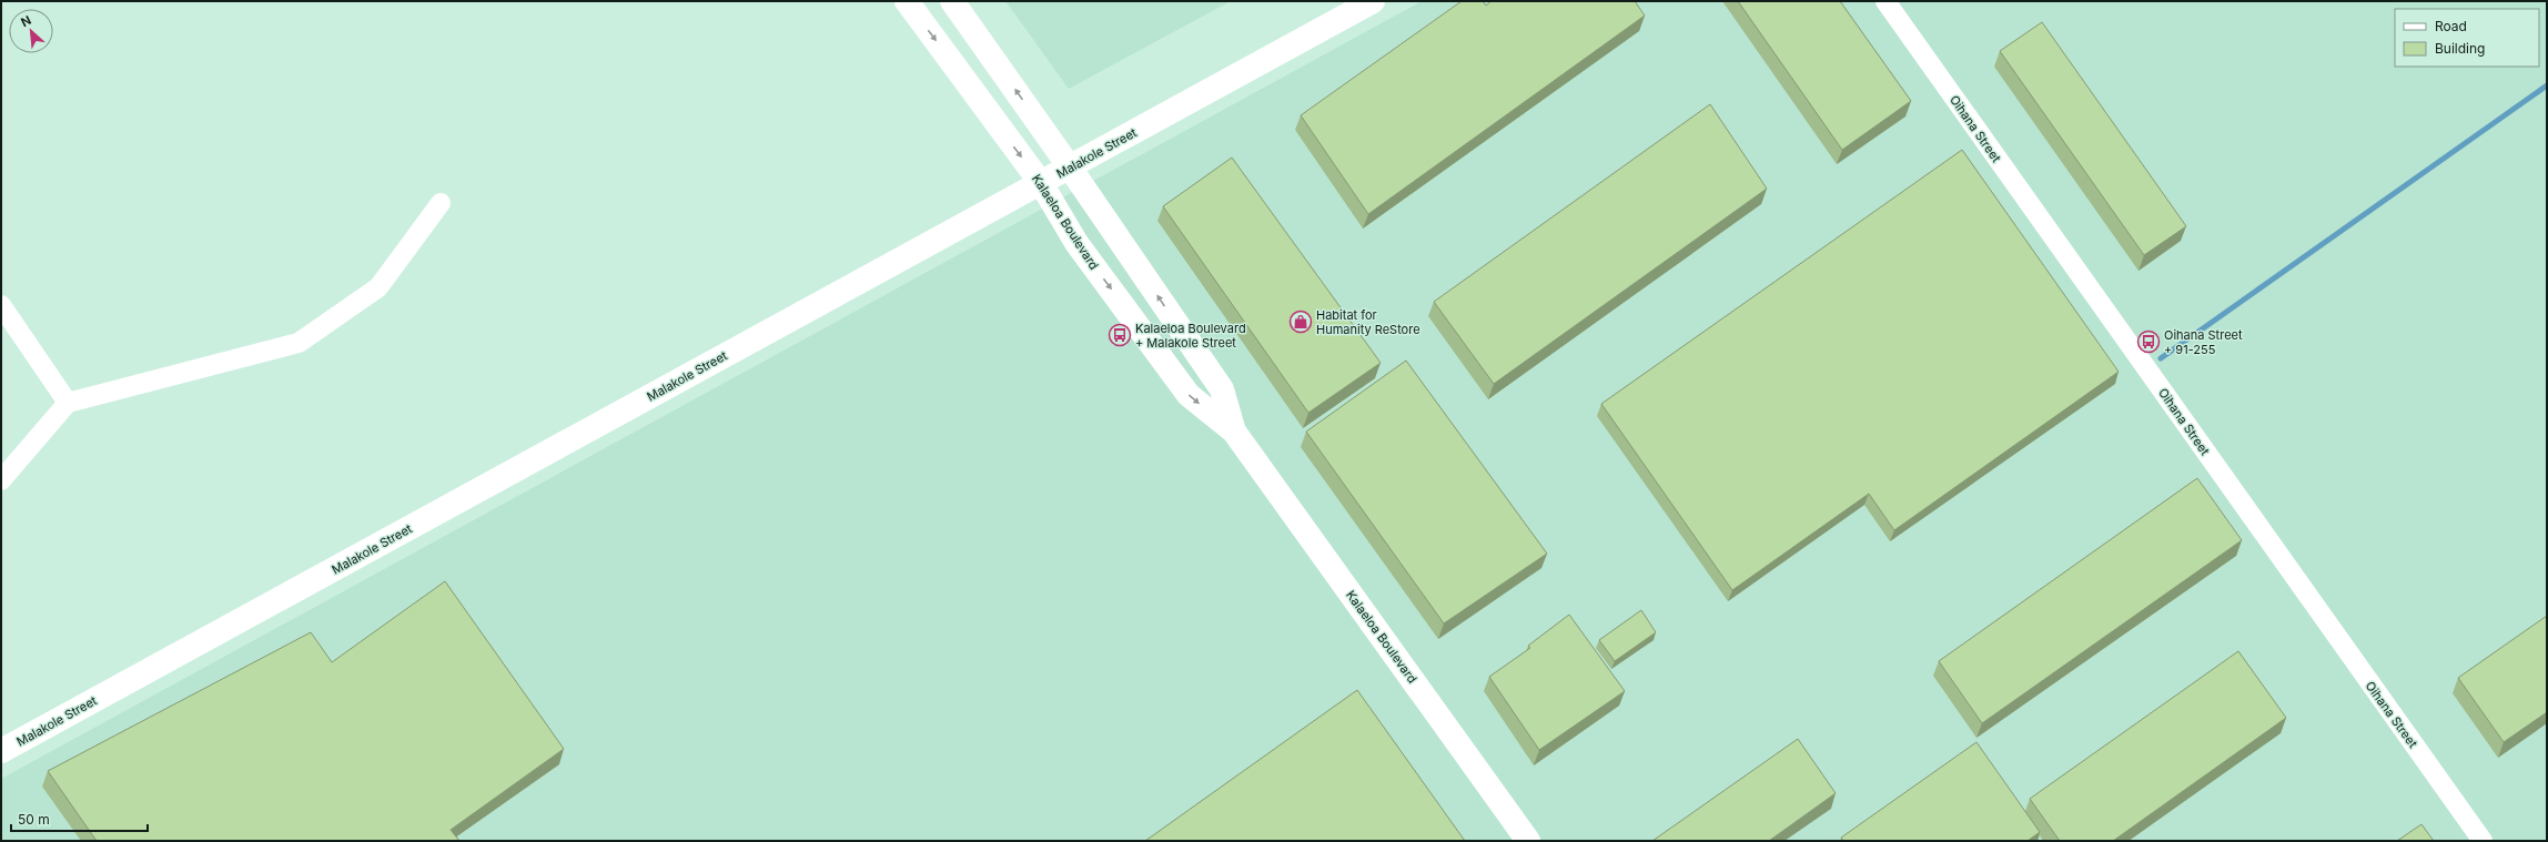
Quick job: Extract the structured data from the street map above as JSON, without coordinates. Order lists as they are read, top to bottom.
{
  "streets": {
    "street": ["Oihana Street", "Malakole Street", "Kalaeloa Boulevard"]
  },
  "crossings": [
    ["Malakole Street", "Kalaeloa Boulevard"]
  ],
  "places": {
    "shop": ["Habitat for Humanity ReStore"],
    "bus stop": ["Kalaeloa Boulevard + Malakole Street", "Oihana Street + 91-255"]
  },
  "legend": ["Road", "Building"],
  "scale_bar": "50 m",
  "north": "top left"
}
